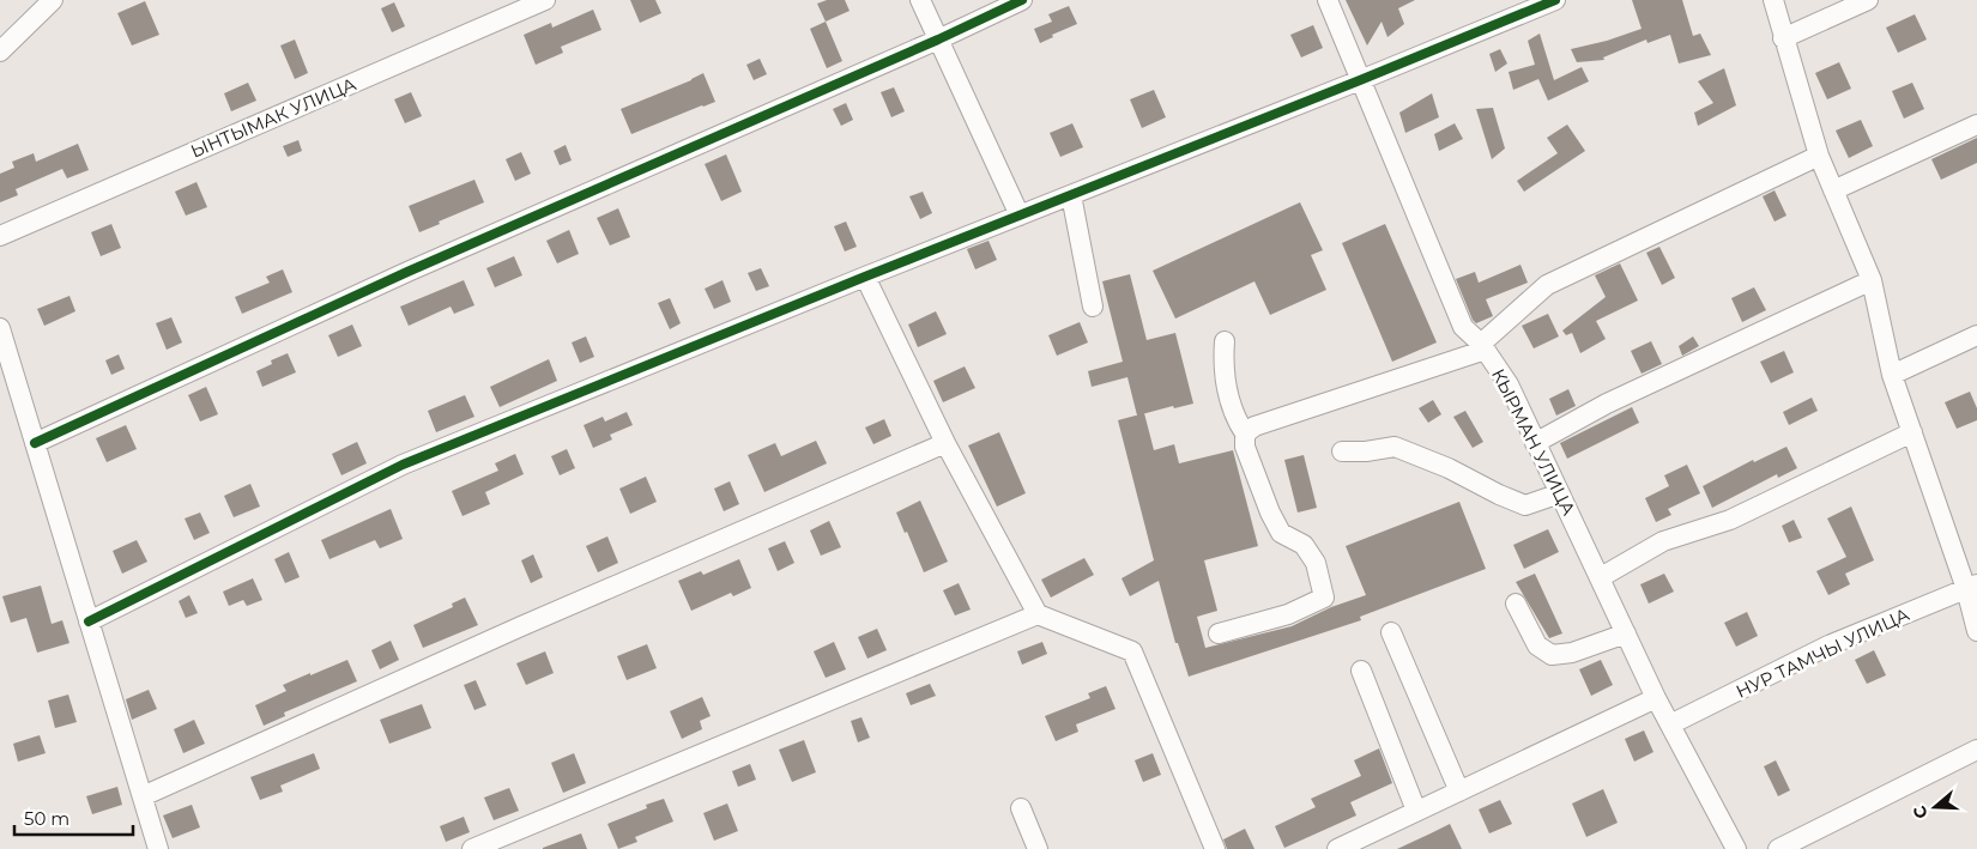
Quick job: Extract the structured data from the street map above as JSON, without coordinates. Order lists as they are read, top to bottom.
{
  "streets": {
    "street": ["ЫНТЫМАК УЛИЦА", "КЫРМАН УЛИЦА", "НУР ТАМЧЫ УЛИЦА"]
  },
  "crossings": [
    ["КЫРМАН УЛИЦА", "НУР ТАМЧЫ УЛИЦА"]
  ],
  "scale_bar": "50 m",
  "north": "left"
}
